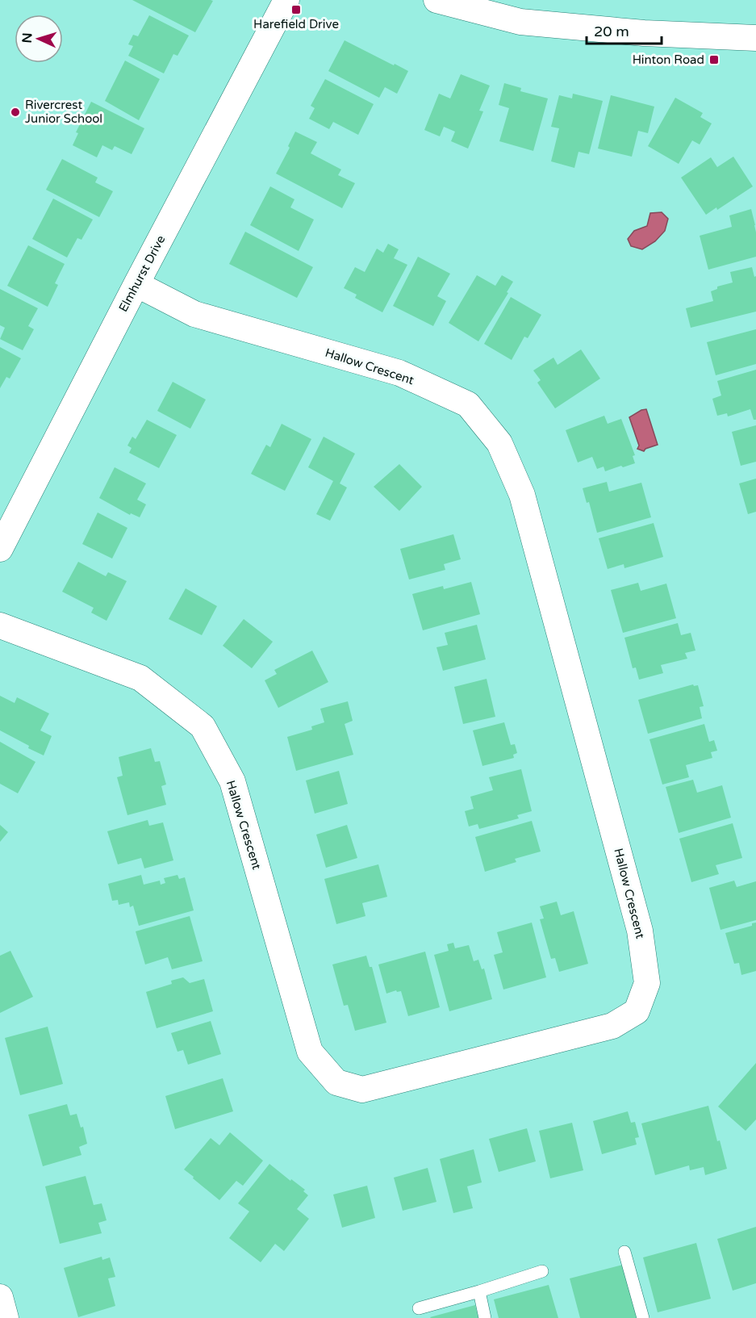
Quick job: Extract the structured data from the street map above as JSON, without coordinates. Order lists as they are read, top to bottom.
{
  "streets": {
    "street": ["Elmhurst Drive", "Hallow Crescent"]
  },
  "crossings": [
    ["Elmhurst Drive", "Hallow Crescent"]
  ],
  "places": {
    "transit": ["Harefield Drive", "Hinton Road"],
    "other": ["Rivercrest Junior School"]
  },
  "scale_bar": "20 m",
  "north": "left"
}
